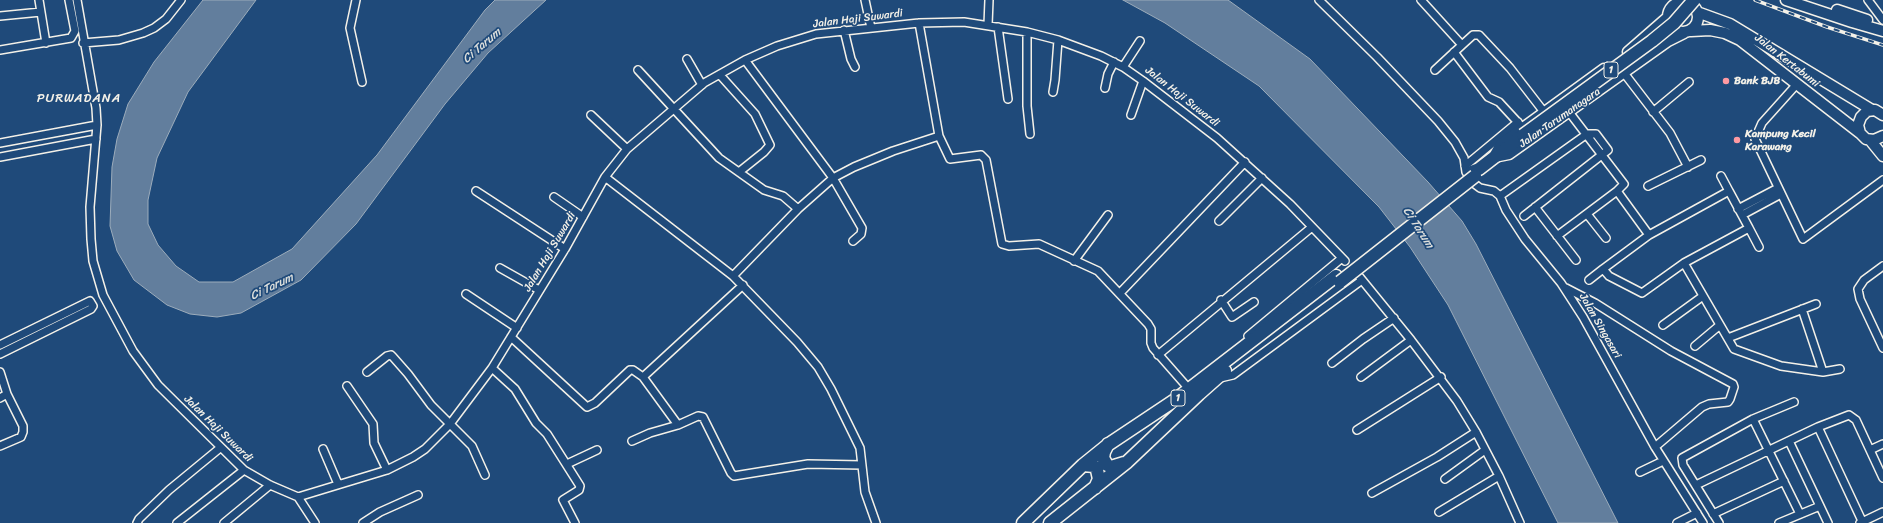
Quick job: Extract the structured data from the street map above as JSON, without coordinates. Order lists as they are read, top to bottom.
{
  "streets": {
    "main road": ["Jalan Kertabumi", "1", "Jalan Tarumanagara"],
    "street": ["Jalan Haji Suwardi", "Jalan Singasari"]
  },
  "crossings": [
    ["Jalan Haji Suwardi", "1"],
    ["Jalan Kertabumi", "1"],
    ["Jalan Kertabumi", "Jalan Tarumanagara"],
    ["1", "Jalan Tarumanagara"]
  ],
  "districts": ["PURWADANA"],
  "water": ["Ci Tarum"],
  "places": ["Bank BJB", "Kampung Kecil Karawang"]
}
